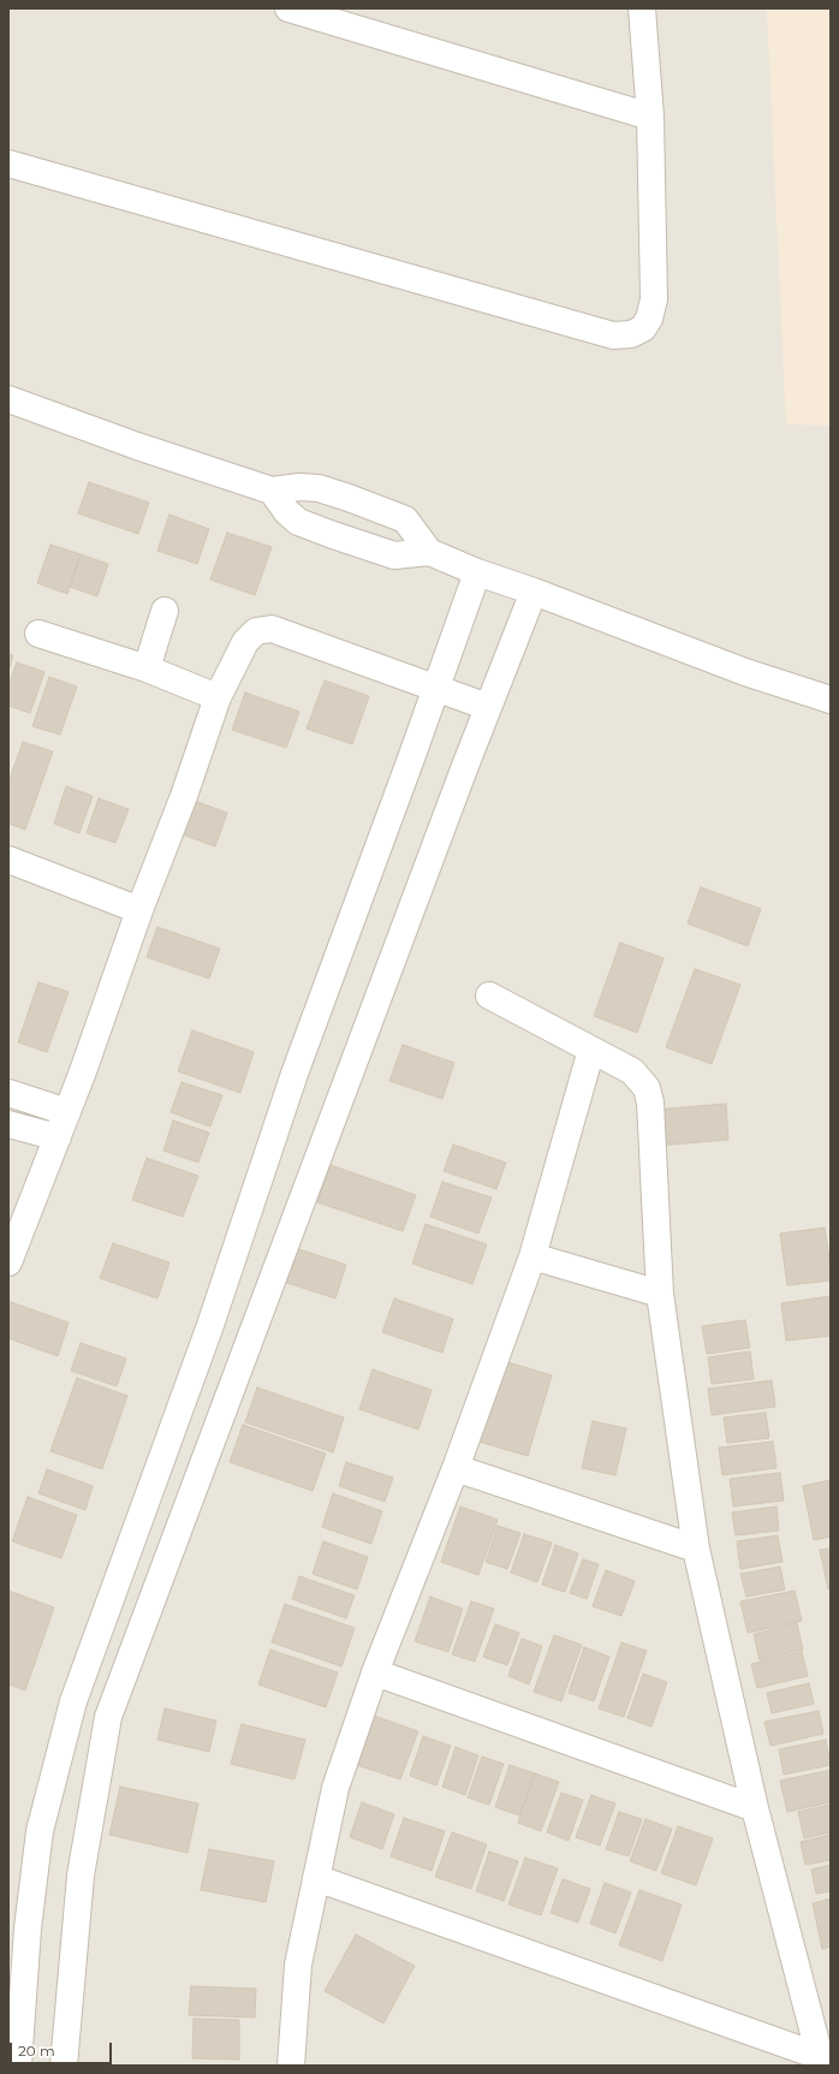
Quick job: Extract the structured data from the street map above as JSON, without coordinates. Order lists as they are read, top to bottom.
{
  "scale_bar": "20 m"
}
